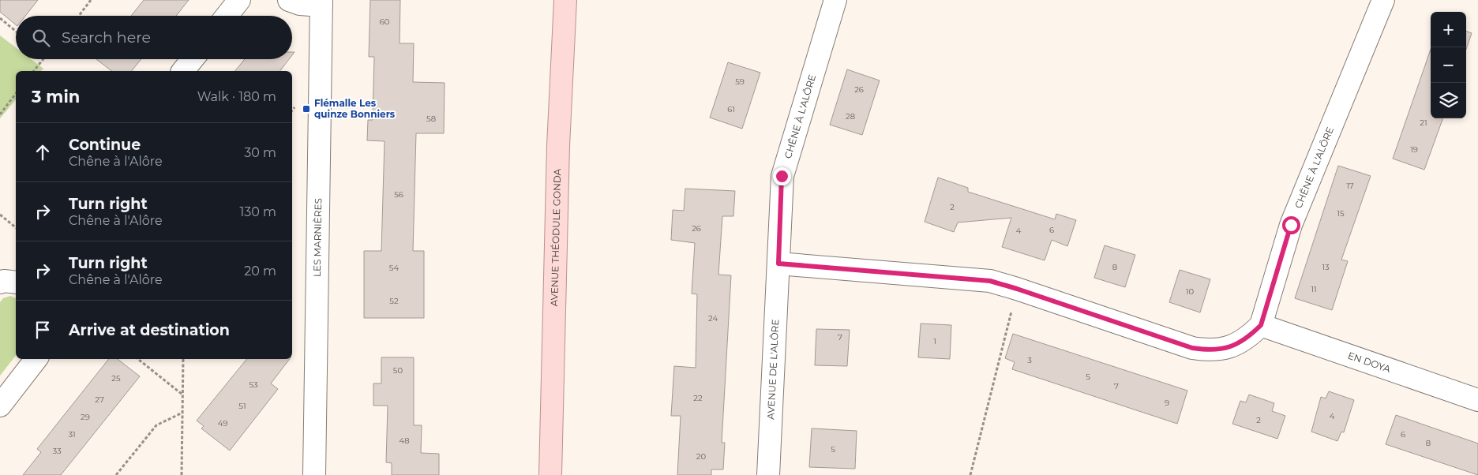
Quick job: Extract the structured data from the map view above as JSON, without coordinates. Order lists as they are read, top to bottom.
{
  "streets": {
    "main road": ["AVENUE THÉODULE GONDA"],
    "street": [
      "CHÊNE À L'ALÔRE",
      "LES MARNIÈRES",
      "EN DOYA",
      "AVENUE DE L'ALÔRE"
    ]
  },
  "crossings": [
    ["CHÊNE À L'ALÔRE", "EN DOYA"],
    ["CHÊNE À L'ALÔRE", "AVENUE DE L'ALÔRE"]
  ],
  "places": {
    "transit": ["Flémalle Les quinze Bonniers"]
  },
  "house_numbers": [
    "60",
    "59",
    "26",
    "61",
    "28",
    "58",
    "21",
    "19",
    "17",
    "56",
    "2",
    "15",
    "26",
    "6",
    "4",
    "8",
    "13",
    "54",
    "11",
    "10",
    "52",
    "24",
    "7",
    "1",
    "3",
    "50",
    "5",
    "25",
    "53",
    "7",
    "22",
    "27",
    "9",
    "51",
    "4",
    "29",
    "2",
    "49",
    "31",
    "6",
    "48",
    "8",
    "5",
    "33",
    "20"
  ],
  "page": {
    "map_buttons": ["+", "−"],
    "search": "Search here",
    "heading": ["3 min", "Walk · 180 m"],
    "list": [
      ["Continue", "Chêne à l'Alôre", "30 m"],
      ["Turn right", "Chêne à l'Alôre", "130 m"],
      ["Turn right", "Chêne à l'Alôre", "20 m"],
      "Arrive at destination"
    ]
  }
}
